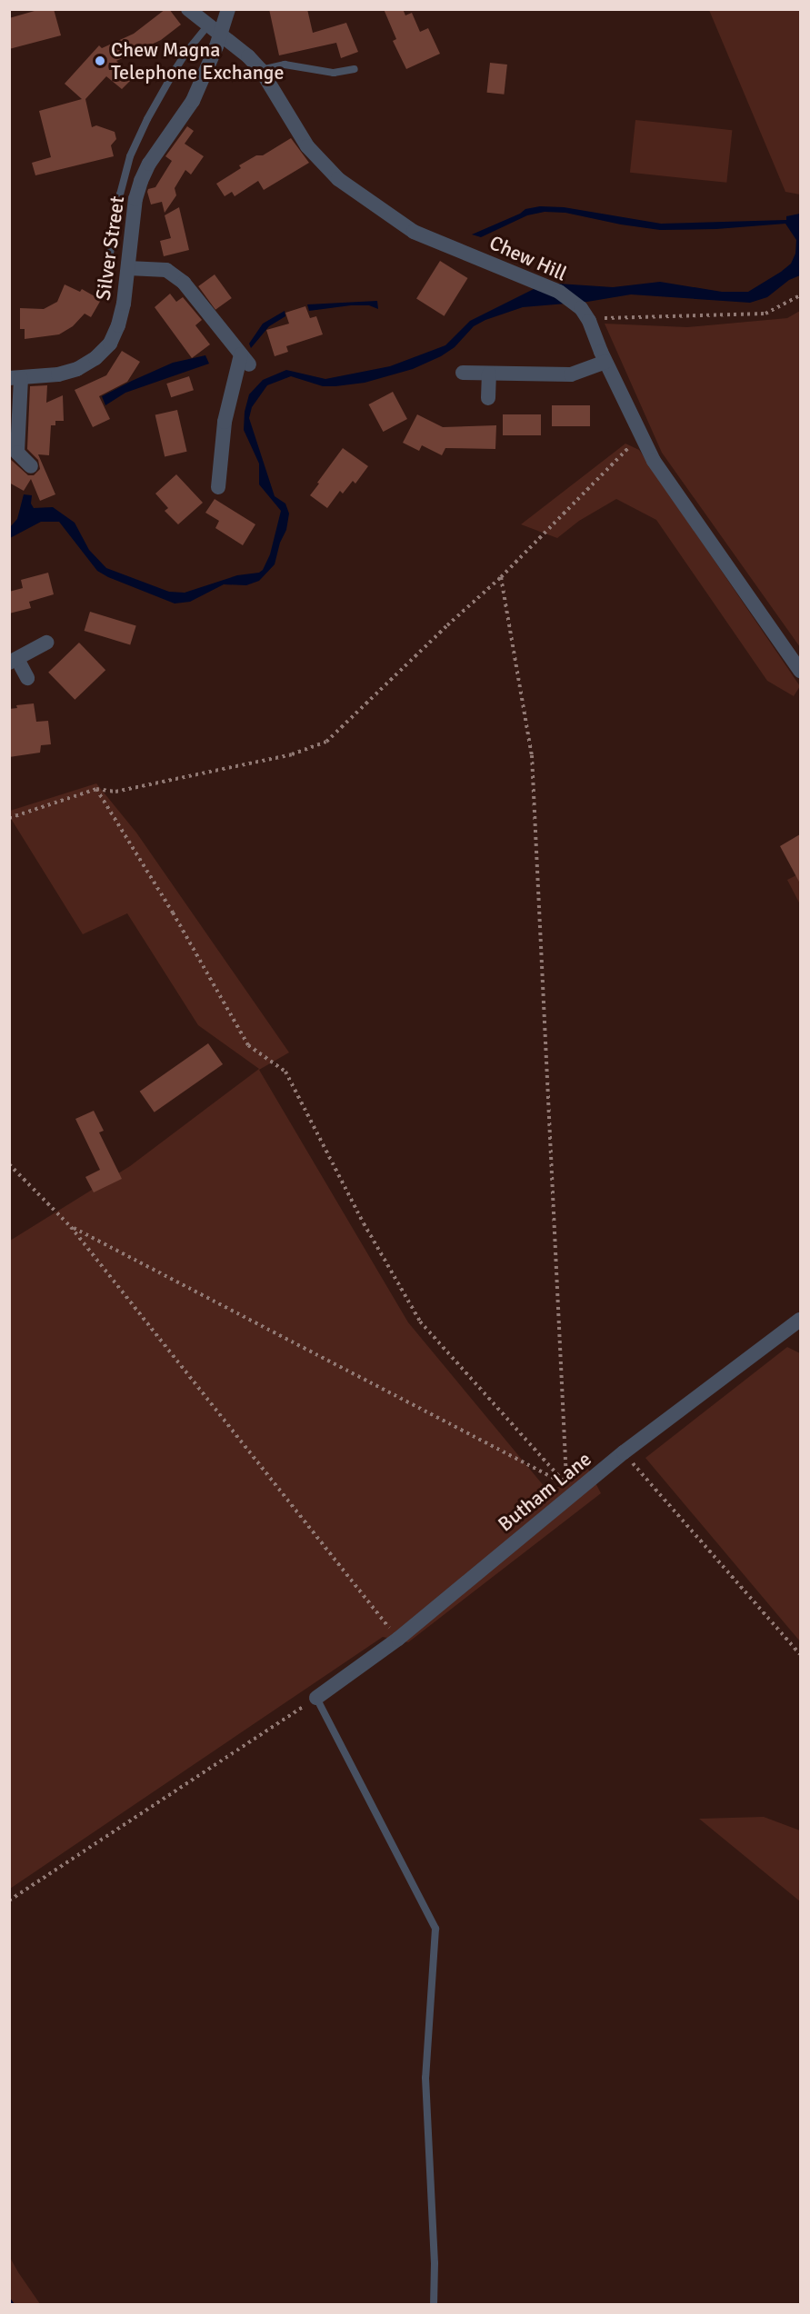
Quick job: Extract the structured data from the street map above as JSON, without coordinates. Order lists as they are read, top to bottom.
{
  "streets": {
    "street": ["Silver Street", "Chew Hill", "Butham Lane"]
  },
  "crossings": [
    ["Silver Street", "Chew Hill"]
  ],
  "places": ["Chew Magna Telephone Exchange"]
}
